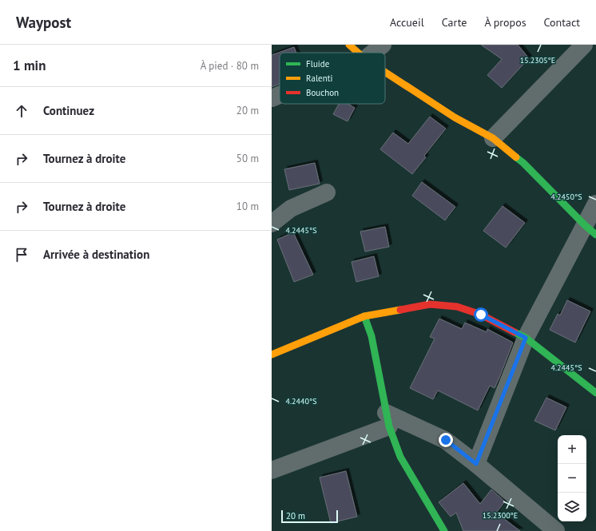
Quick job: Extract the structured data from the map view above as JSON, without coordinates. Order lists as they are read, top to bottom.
{
  "legend": ["Fluide", "Ralenti", "Bouchon"],
  "scale_bar": "20 m",
  "page": {
    "header": "Waypost",
    "nav": [
      "Accueil",
      "Carte",
      "À propos",
      "Contact"
    ],
    "heading": ["1 min", "À pied · 80 m"],
    "list": [
      ["Continuez", "20 m"],
      ["Tournez à droite", "50 m"],
      ["Tournez à droite", "10 m"],
      "Arrivée à destination"
    ],
    "map_buttons": ["+", "−"],
    "scale": "20 m"
  },
  "coordinates": [
    "15.2305°E",
    "4.2450°S",
    "4.2445°S",
    "4.2440°S",
    "15.2300°E"
  ]
}
